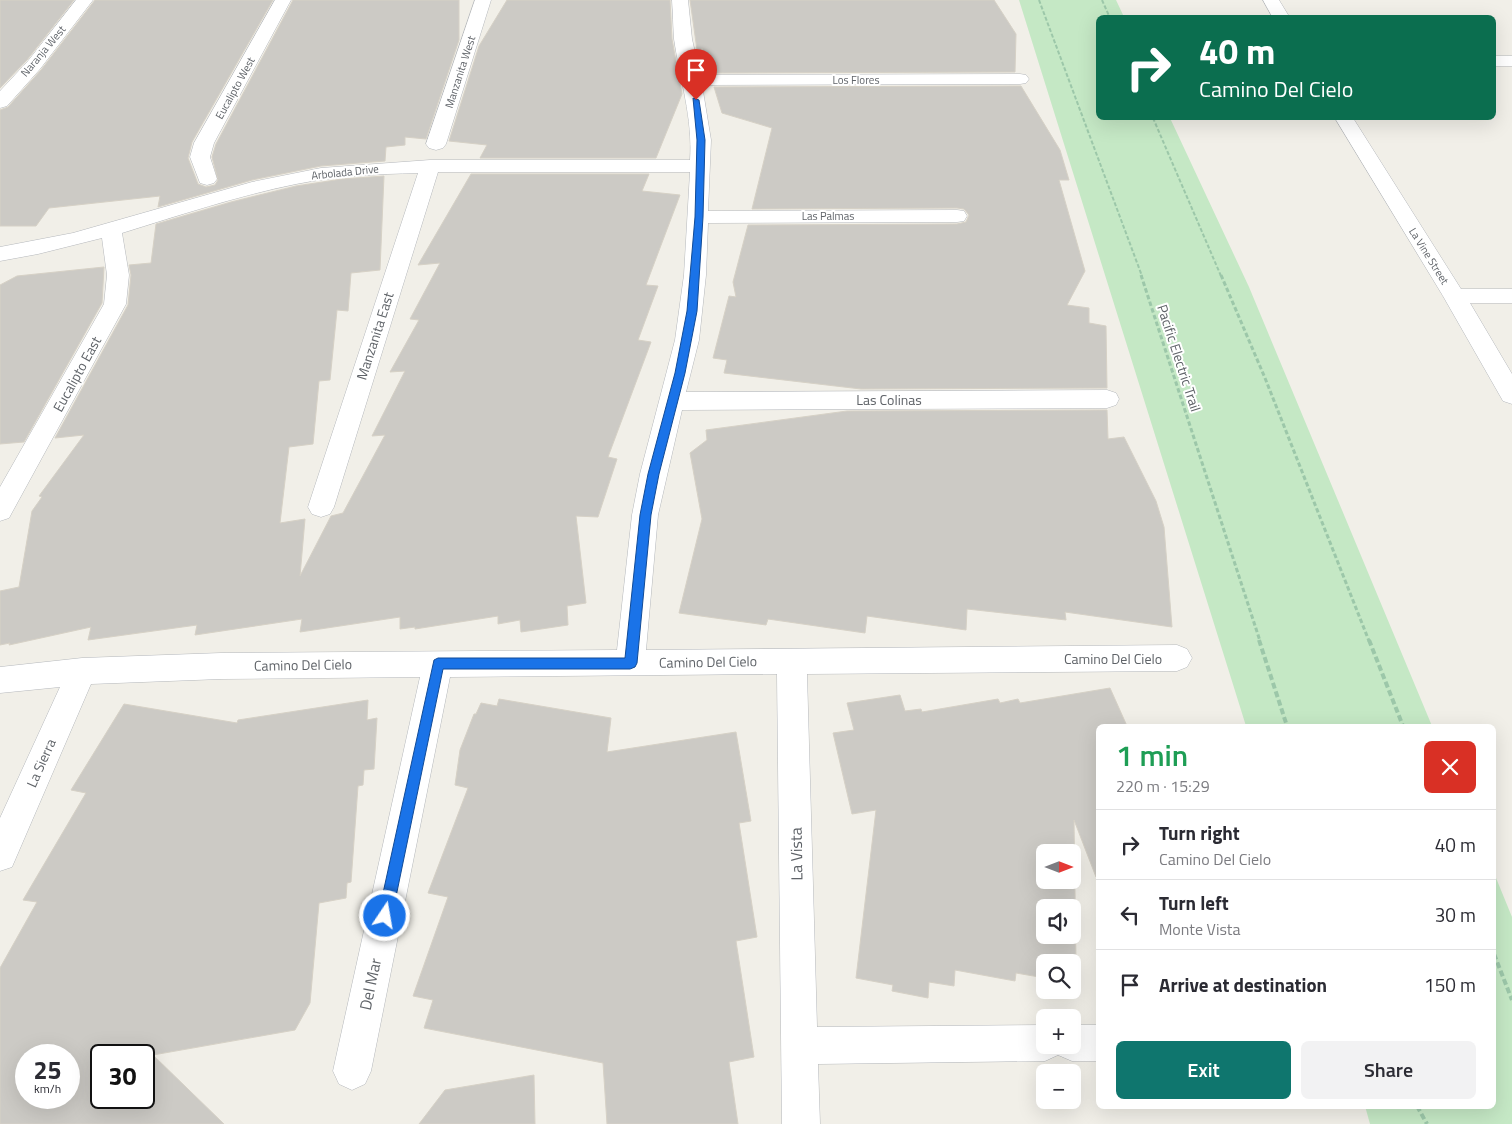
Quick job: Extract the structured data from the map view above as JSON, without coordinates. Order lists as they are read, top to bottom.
{
  "streets": {
    "street": [
      "Naranja West",
      "Manzanita West",
      "Los Flores",
      "Eucalipto West",
      "Arbolada Drive",
      "Las Palmas",
      "La Vine Street",
      "Manzanita East",
      "Eucalipto East",
      "Las Colinas",
      "Camino Del Cielo",
      "La Sierra",
      "La Vista",
      "Del Mar"
    ],
    "path": ["Pacific Electric Trail"]
  },
  "crossings": [
    ["Arbolada Drive", "Manzanita East"],
    ["Arbolada Drive", "Eucalipto East"],
    ["Camino Del Cielo", "La Sierra"],
    ["Camino Del Cielo", "La Vista"],
    ["Camino Del Cielo", "Del Mar"]
  ],
  "north": "right",
  "page": {
    "turn": ["40 m", "Camino Del Cielo"],
    "heading": ["1 min", "220 m · 15:29"],
    "list": [
      {
        "name": "Turn right",
        "note": "Camino Del Cielo",
        "value": "40 m"
      },
      {
        "name": "Turn left",
        "note": "Monte Vista",
        "value": "30 m"
      },
      {
        "name": "Arrive at destination",
        "value": "150 m"
      }
    ],
    "map_buttons": ["+", "−"],
    "buttons": ["Exit", "Share"],
    "speed": "25 km/h",
    "limit": "30"
  }
}
